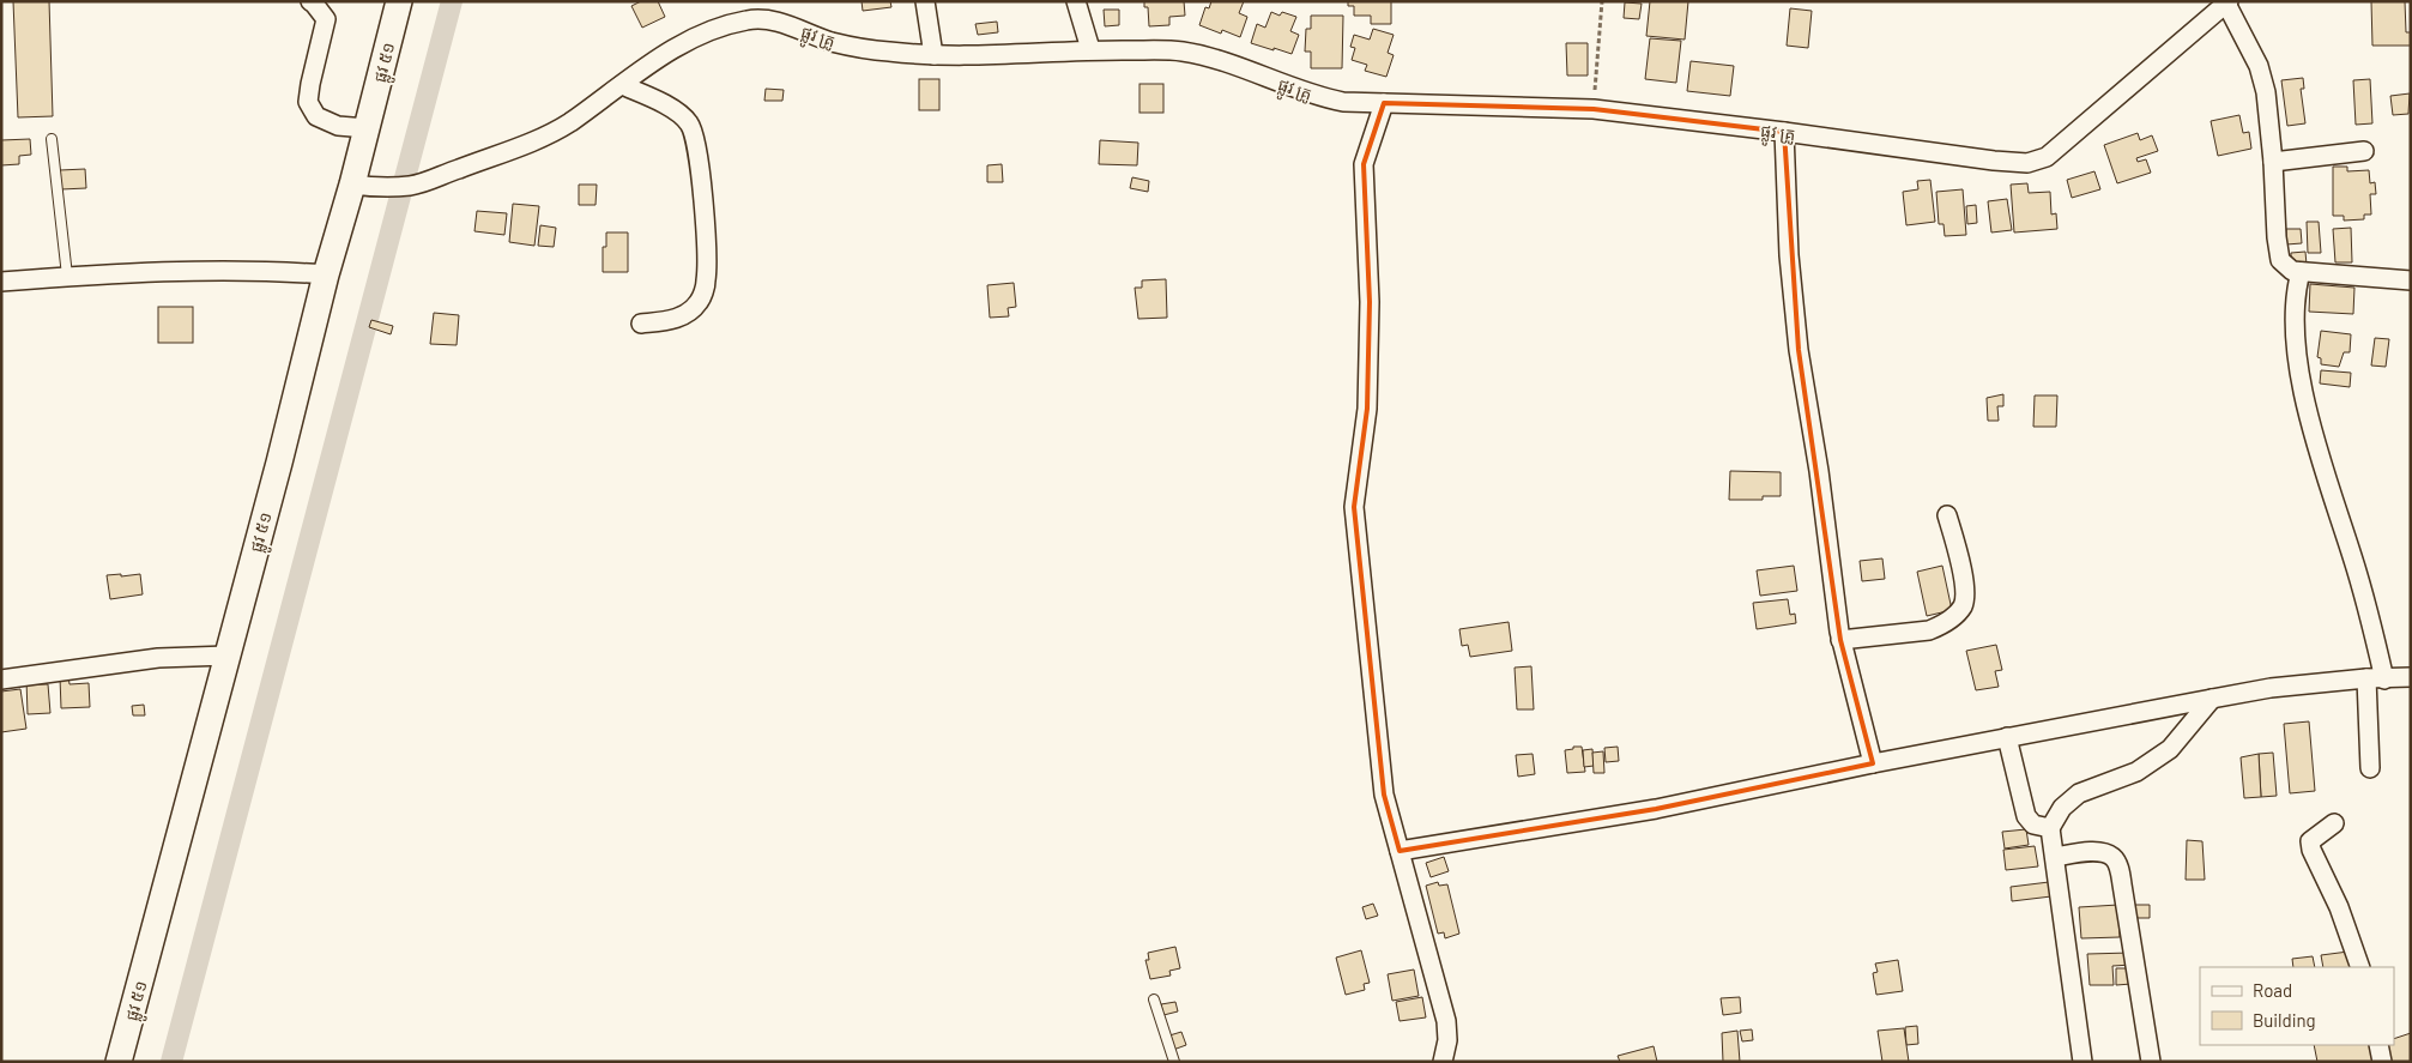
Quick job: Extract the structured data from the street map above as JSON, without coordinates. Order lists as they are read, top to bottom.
{
  "streets": {
    "main road": ["ផ្លូវ ៥១"],
    "street": ["ផ្លូវ គ្រូ"]
  },
  "crossings": [
    ["ផ្លូវ គ្រូ", "ផ្លូវ ៥១"]
  ],
  "legend": ["Road", "Building"]
}
